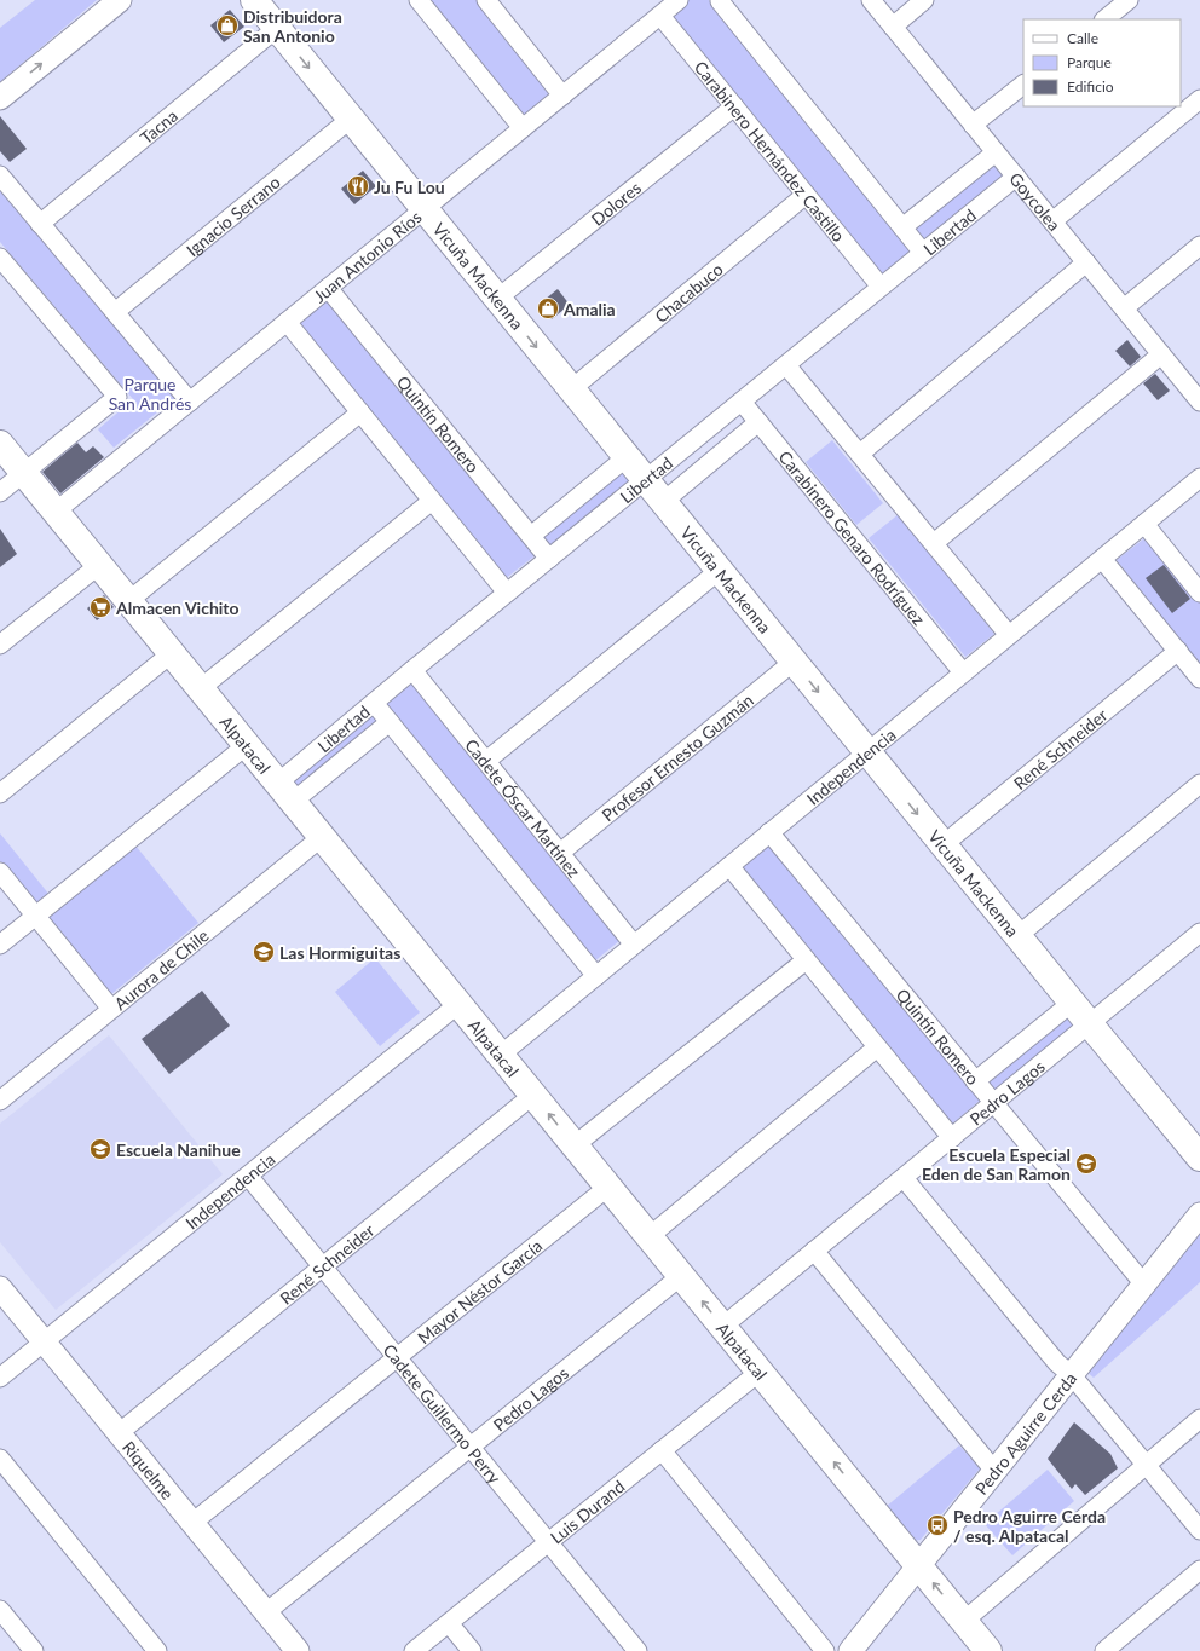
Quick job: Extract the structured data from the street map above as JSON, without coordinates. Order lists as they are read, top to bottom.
{
  "streets": {
    "main road": ["Vicuña Mackenna", "Alpatacal"],
    "street": [
      "Tacna",
      "Carabinero Hernández Castillo",
      "Goycolea",
      "Dolores",
      "Ignacio Serrano",
      "Libertad",
      "Juan Antonio Ríos",
      "Chacabuco",
      "Quintín Romero",
      "Carabinero Genaro Rodríguez",
      "René Schneider",
      "Profesor Ernesto Guzmán",
      "Independencia",
      "Cadete Óscar Martínez",
      "Aurora de Chile",
      "Pedro Lagos",
      "Mayor Néstor García",
      "Cadete Guillermo Perry",
      "Pedro Aguirre Cerda",
      "Riquelme",
      "Luis Durand"
    ]
  },
  "crossings": [
    ["Tacna", "Vicuña Mackenna"],
    ["Carabinero Hernández Castillo", "Dolores"],
    ["Carabinero Hernández Castillo", "Libertad"],
    ["Carabinero Hernández Castillo", "Juan Antonio Ríos"],
    ["Carabinero Hernández Castillo", "Chacabuco"],
    ["Goycolea", "Libertad"],
    ["Dolores", "Vicuña Mackenna"],
    ["Ignacio Serrano", "Vicuña Mackenna"],
    ["Libertad", "Vicuña Mackenna"],
    ["Libertad", "Quintín Romero"],
    ["Libertad", "Carabinero Genaro Rodríguez"],
    ["Libertad", "Alpatacal"],
    ["Libertad", "Cadete Óscar Martínez"],
    ["Juan Antonio Ríos", "Vicuña Mackenna"],
    ["Juan Antonio Ríos", "Quintín Romero"],
    ["Juan Antonio Ríos", "Alpatacal"],
    ["Vicuña Mackenna", "Chacabuco"],
    ["Vicuña Mackenna", "René Schneider"],
    ["Vicuña Mackenna", "Profesor Ernesto Guzmán"],
    ["Vicuña Mackenna", "Independencia"],
    ["Vicuña Mackenna", "Pedro Lagos"],
    ["Quintín Romero", "Independencia"],
    ["Quintín Romero", "Pedro Lagos"],
    ["Quintín Romero", "Pedro Aguirre Cerda"],
    ["Carabinero Genaro Rodríguez", "Independencia"],
    ["Alpatacal", "René Schneider"],
    ["Alpatacal", "Independencia"],
    ["Alpatacal", "Aurora de Chile"],
    ["Alpatacal", "Pedro Lagos"],
    ["Alpatacal", "Mayor Néstor García"],
    ["Alpatacal", "Pedro Aguirre Cerda"],
    ["Alpatacal", "Luis Durand"],
    ["René Schneider", "Cadete Guillermo Perry"],
    ["René Schneider", "Riquelme"],
    ["Profesor Ernesto Guzmán", "Cadete Óscar Martínez"],
    ["Independencia", "Cadete Óscar Martínez"],
    ["Independencia", "Cadete Guillermo Perry"],
    ["Independencia", "Riquelme"],
    ["Pedro Lagos", "Cadete Guillermo Perry"],
    ["Pedro Lagos", "Riquelme"],
    ["Mayor Néstor García", "Cadete Guillermo Perry"],
    ["Mayor Néstor García", "Riquelme"],
    ["Cadete Guillermo Perry", "Luis Durand"]
  ],
  "parks": ["Parque San Andrés"],
  "places": {
    "shop": ["Distribuidora San Antonio", "Amalia"],
    "restaurant": ["Ju Fu Lou"],
    "supermarket": ["Almacen Vichito"],
    "school or university": ["Las Hormiguitas", "Escuela Nanihue", "Escuela Especial Eden de San Ramon"],
    "bus stop": ["Pedro Aguirre Cerda / esq. Alpatacal"]
  },
  "legend": ["Calle", "Parque", "Edificio"]
}
